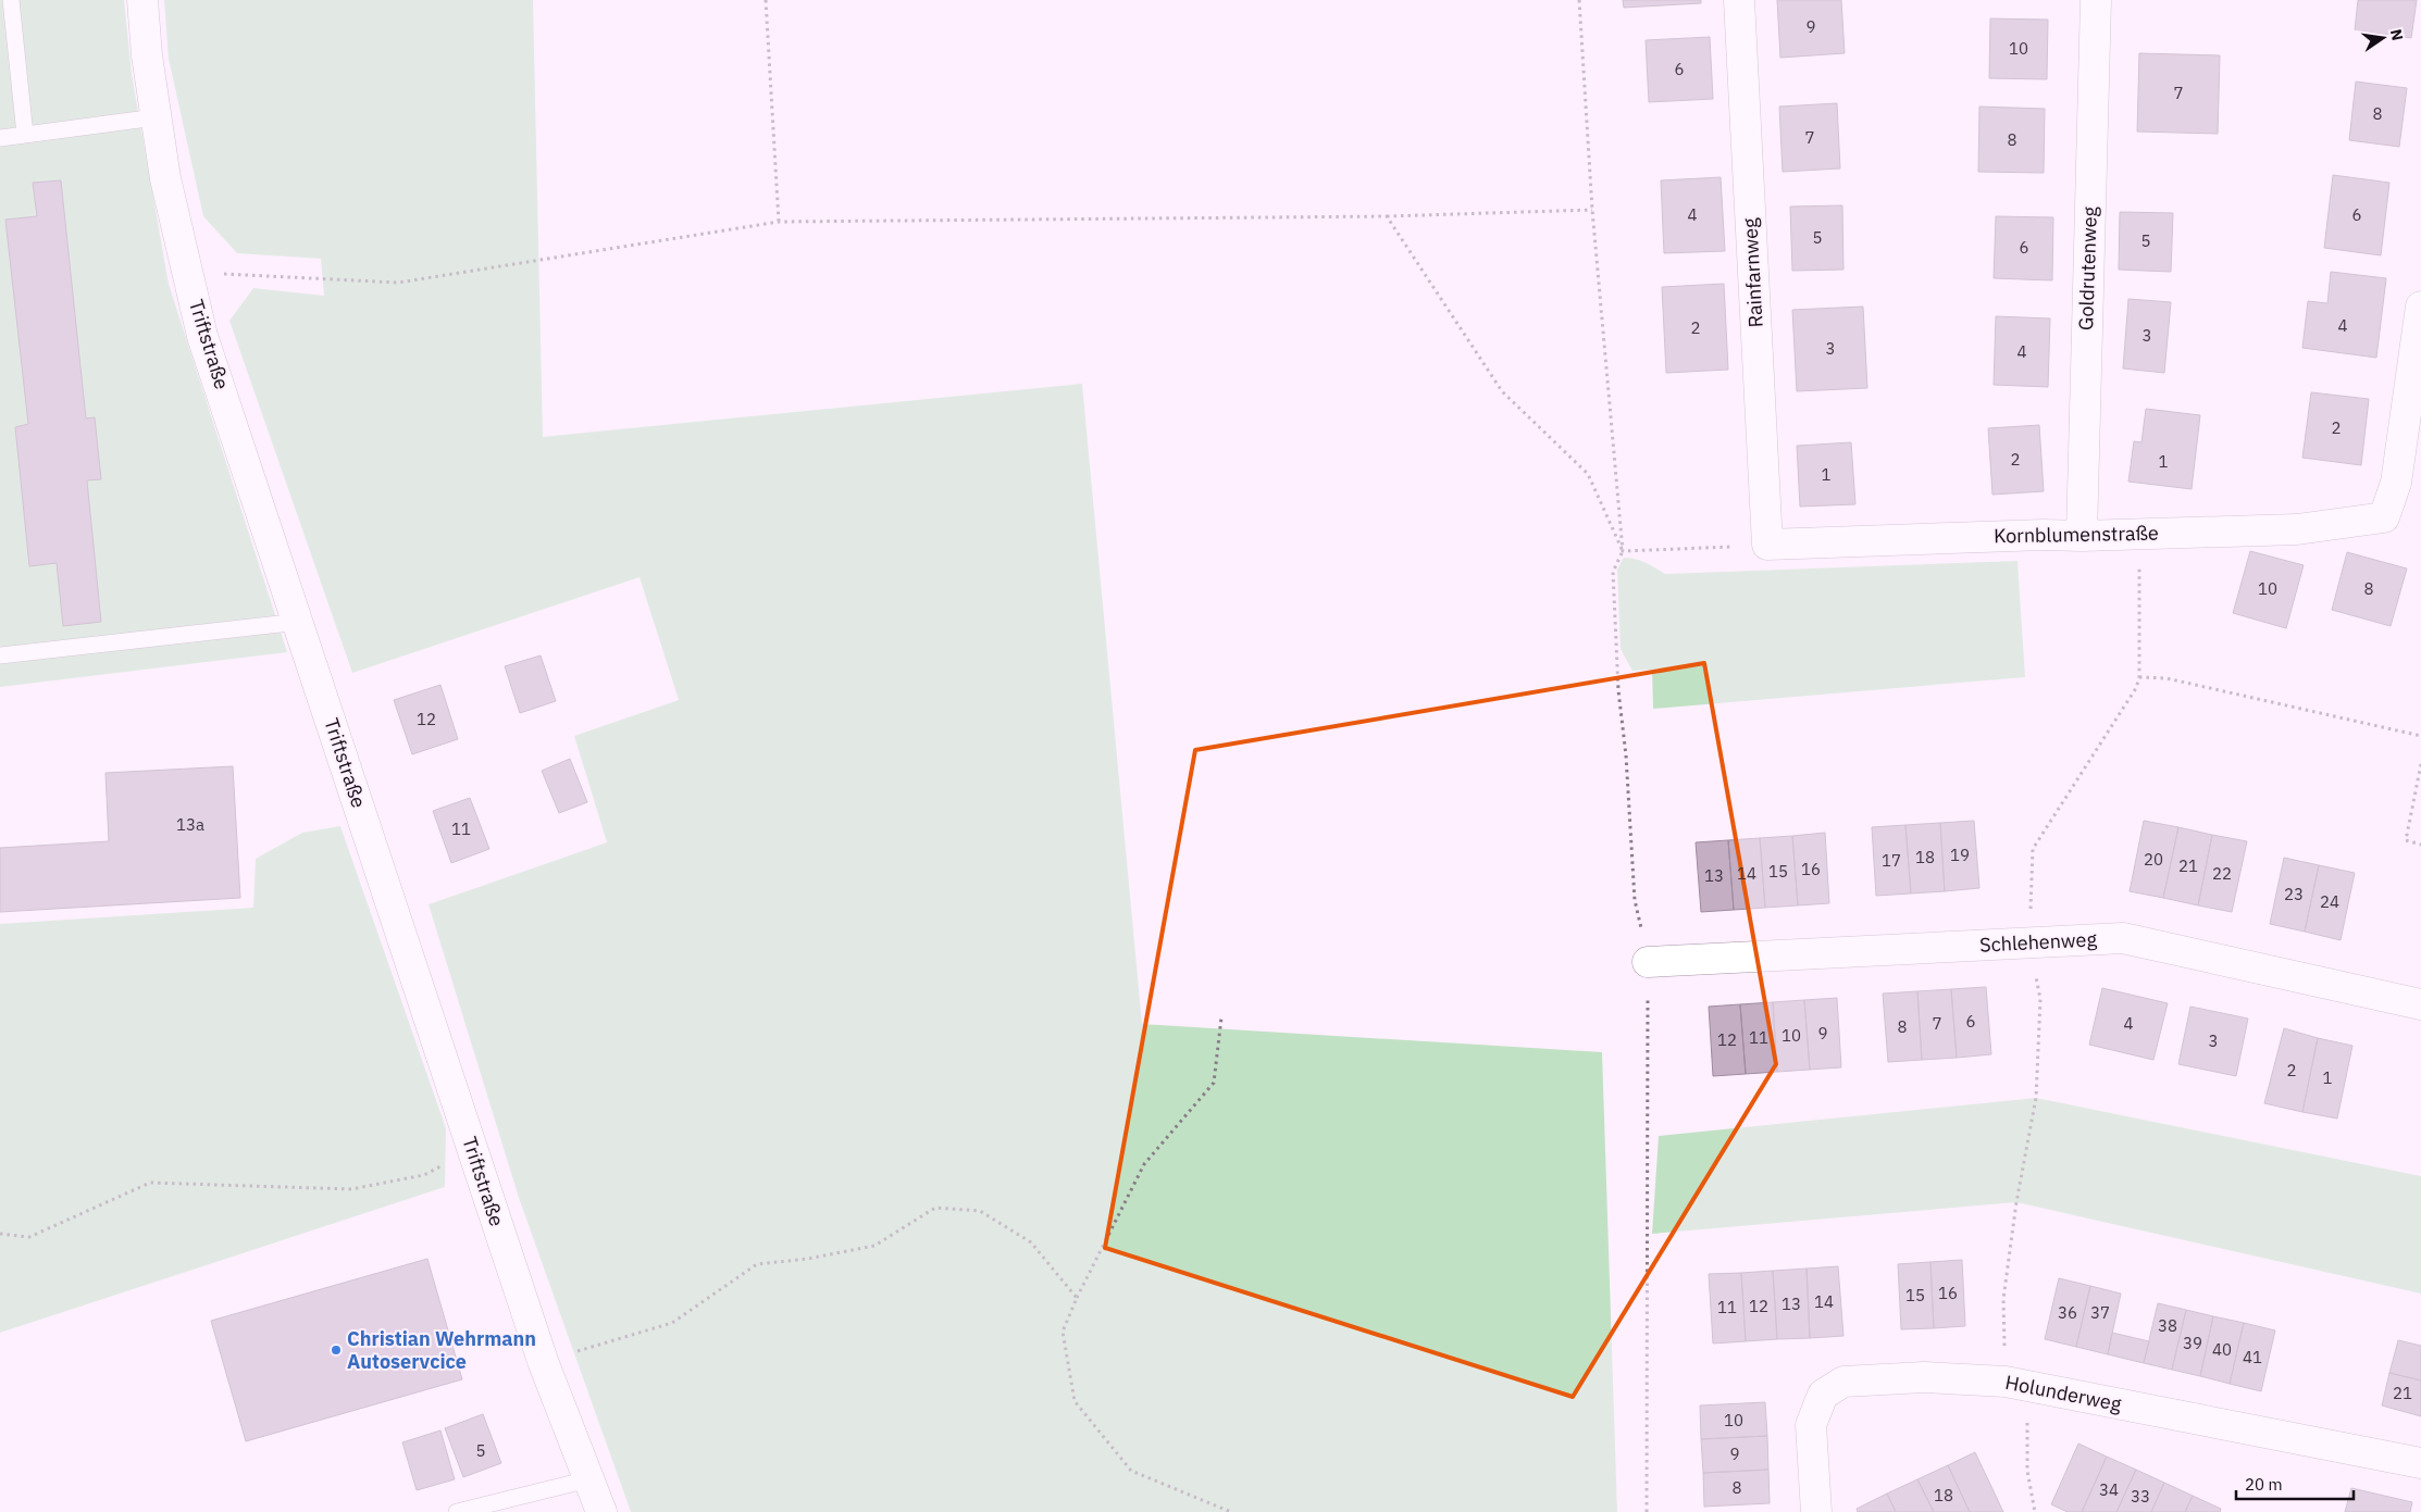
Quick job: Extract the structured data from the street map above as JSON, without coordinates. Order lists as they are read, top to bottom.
{
  "streets": {
    "street": [
      "Goldrutenweg",
      "Rainfarnweg",
      "Triftstraße",
      "Kornblumenstraße",
      "Schlehenweg",
      "Holunderweg"
    ]
  },
  "crossings": [
    ["Goldrutenweg", "Kornblumenstraße"],
    ["Rainfarnweg", "Kornblumenstraße"]
  ],
  "places": ["Christian Wehrmann Autoservcice"],
  "house_numbers": [
    "9",
    "10",
    "6",
    "7",
    "8",
    "7",
    "8",
    "4",
    "6",
    "5",
    "5",
    "6",
    "4",
    "2",
    "3",
    "3",
    "4",
    "2",
    "2",
    "1",
    "1",
    "10",
    "8",
    "12",
    "13a",
    "11",
    "19",
    "18",
    "20",
    "17",
    "21",
    "16",
    "15",
    "14",
    "22",
    "13",
    "23",
    "24",
    "6",
    "7",
    "4",
    "8",
    "9",
    "10",
    "11",
    "12",
    "3",
    "2",
    "1",
    "16",
    "15",
    "14",
    "13",
    "12",
    "11",
    "36",
    "37",
    "38",
    "39",
    "40",
    "41",
    "21",
    "10",
    "5",
    "9",
    "8",
    "34",
    "18",
    "33"
  ],
  "scale_bar": "20 m",
  "north": "right"
}
